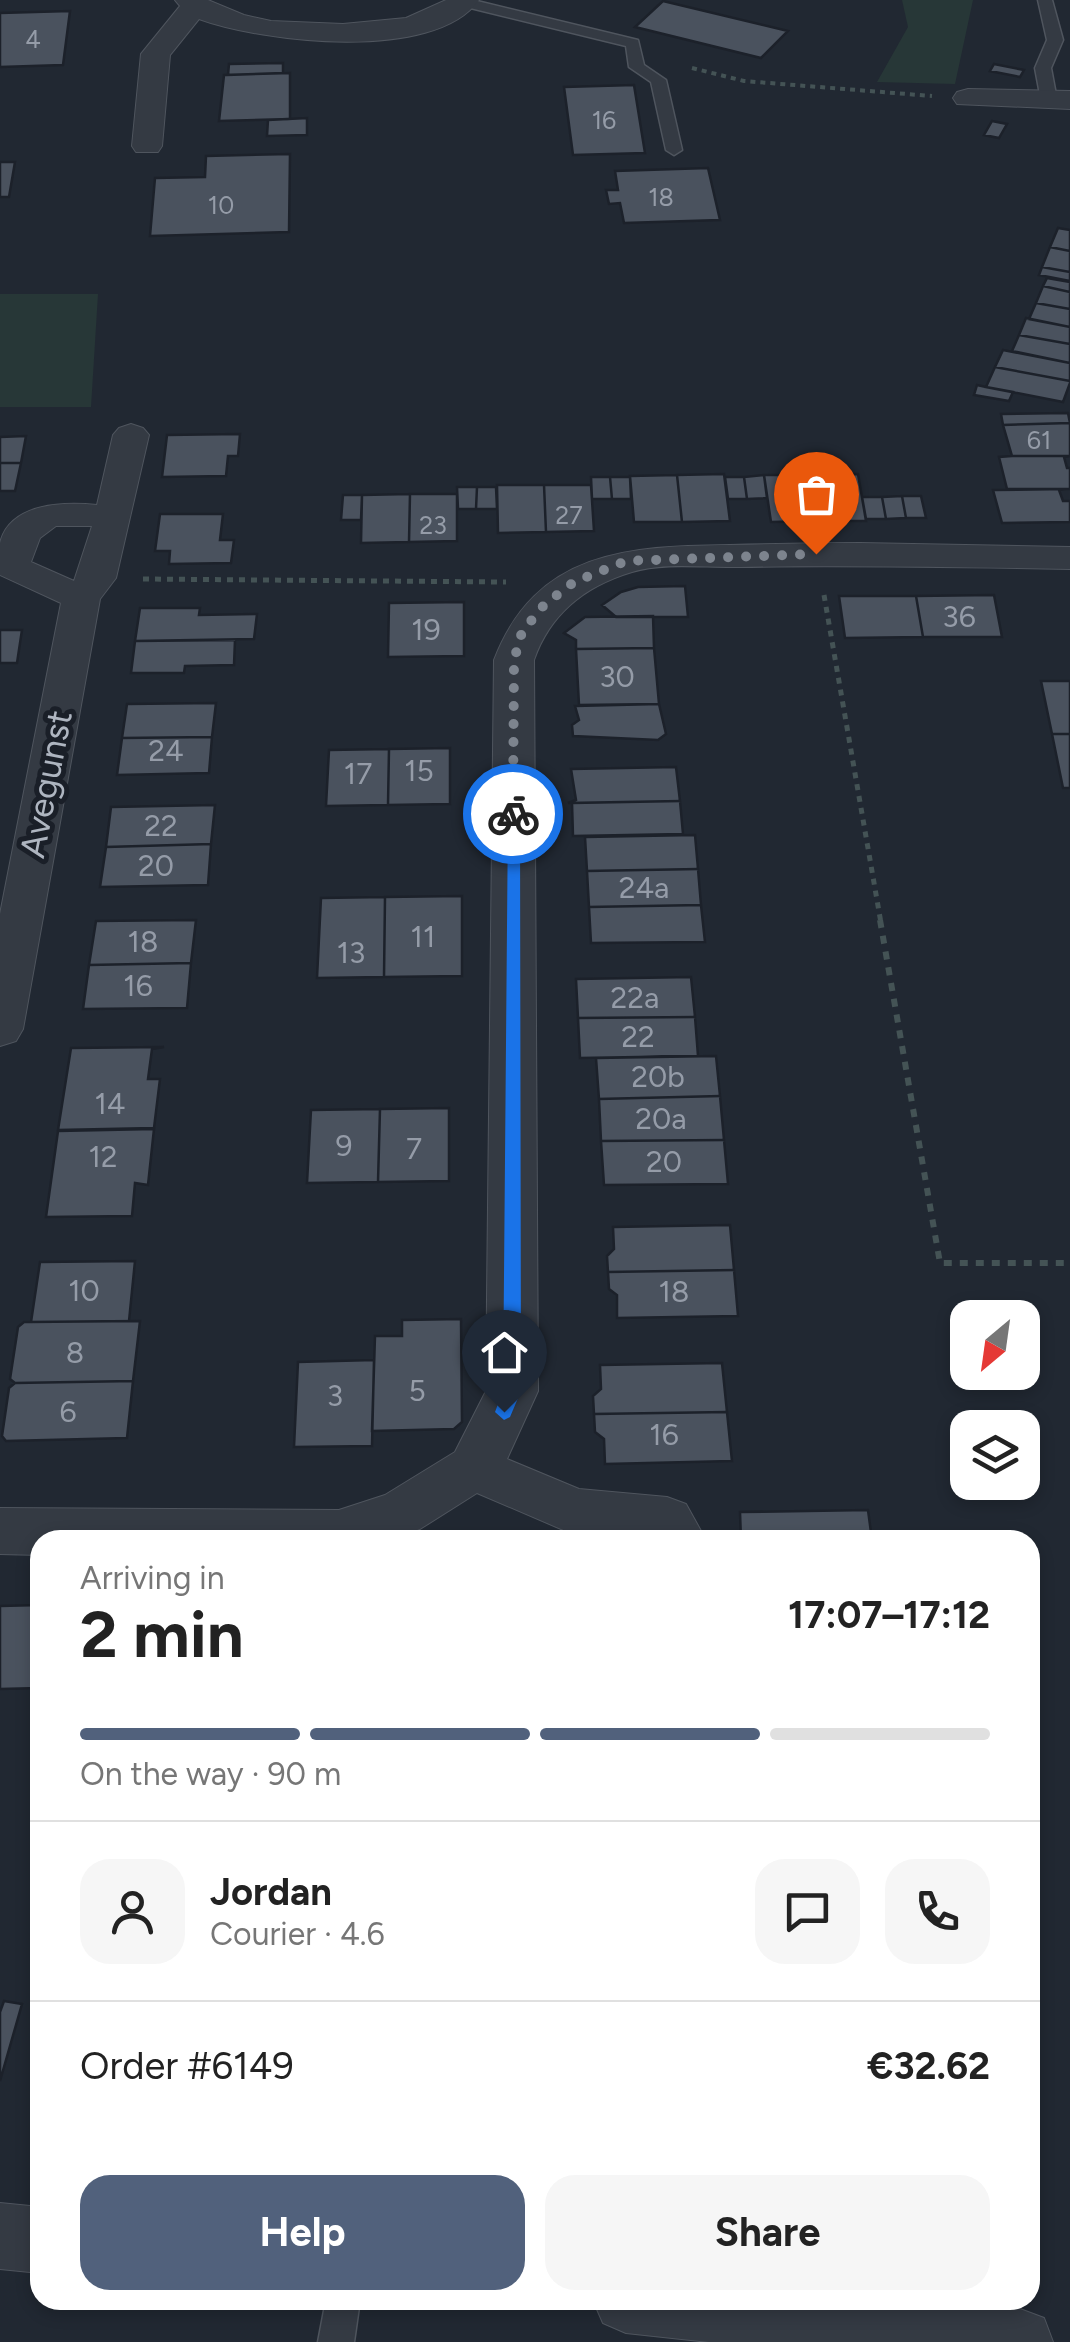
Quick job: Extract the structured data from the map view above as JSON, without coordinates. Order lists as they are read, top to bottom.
{
  "streets": {
    "street": ["Avegunst"]
  },
  "house_numbers": [
    "4",
    "16",
    "18",
    "10",
    "61",
    "27",
    "23",
    "36",
    "19",
    "30",
    "24",
    "15",
    "17",
    "22",
    "20",
    "24a",
    "11",
    "18",
    "13",
    "16",
    "22a",
    "22",
    "20b",
    "14",
    "20a",
    "9",
    "7",
    "12",
    "20",
    "10",
    "18",
    "8",
    "5",
    "3",
    "6",
    "16"
  ],
  "north": "bottom left",
  "page": {
    "heading": ["2 min", "Arriving in", "17:07–17:12"],
    "panel": [
      "Jordan",
      "Courier · 4.6",
      "Order #6149",
      "€32.62"
    ],
    "bar": "On the way · 90 m",
    "buttons": ["Help", "Share"]
  }
}
